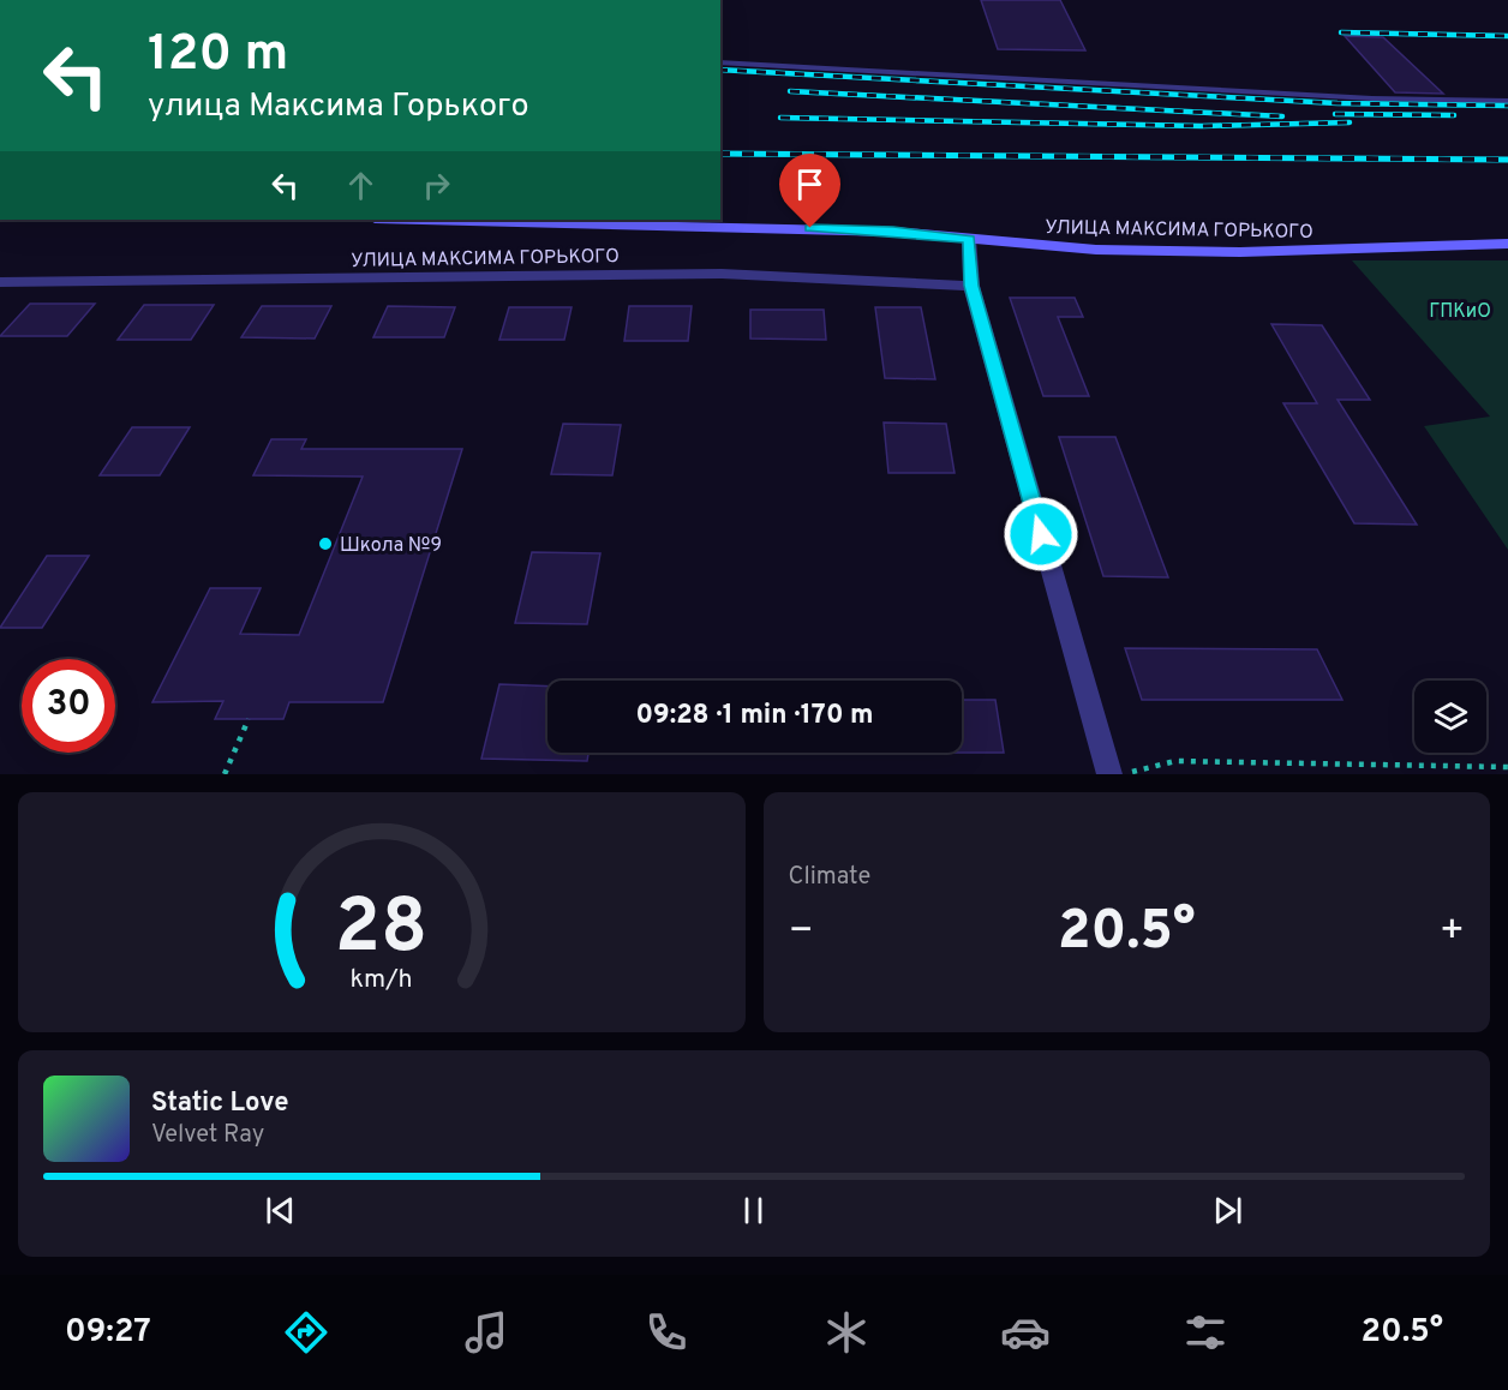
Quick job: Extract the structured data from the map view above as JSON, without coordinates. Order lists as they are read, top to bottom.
{
  "streets": {
    "street": ["УЛИЦА МАКСИМА ГОРЬКОГО"]
  },
  "parks": ["ГПКиО"],
  "places": ["Школа №9"],
  "page": {
    "turn": ["120 m", "улица Максима Горького"],
    "limit": "30",
    "trip": "09:28 · 1 min · 170 m",
    "tile": "Climate",
    "heat": ["−", "20.5°", "+"],
    "song": ["Static Love", "Velvet Ray"],
    "tabs": ["09:27", "20.5°"],
    "gauge": ["28", "km/h"]
  }
}
